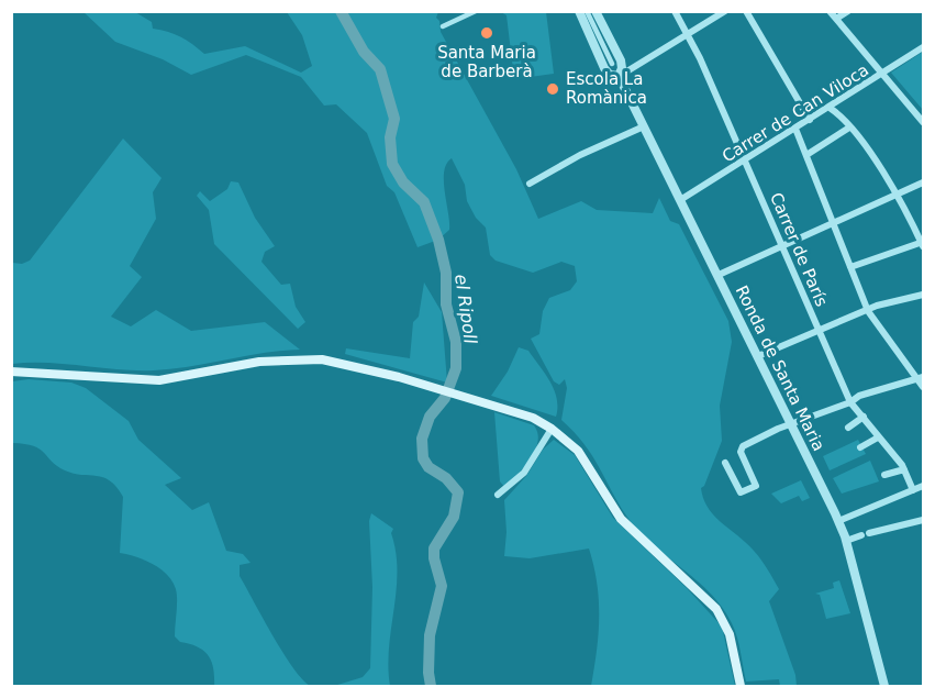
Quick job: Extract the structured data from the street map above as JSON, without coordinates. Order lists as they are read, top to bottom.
{
  "streets": {
    "street": ["Carrer de Can Viloca", "Carrer de París", "Ronda de Santa Maria"]
  },
  "crossings": [
    ["Carrer de Can Viloca", "Carrer de París"],
    ["Carrer de Can Viloca", "Ronda de Santa Maria"]
  ],
  "water": ["el Ripoll"],
  "places": ["Santa Maria de Barberà", "Escola La Romànica"]
}
